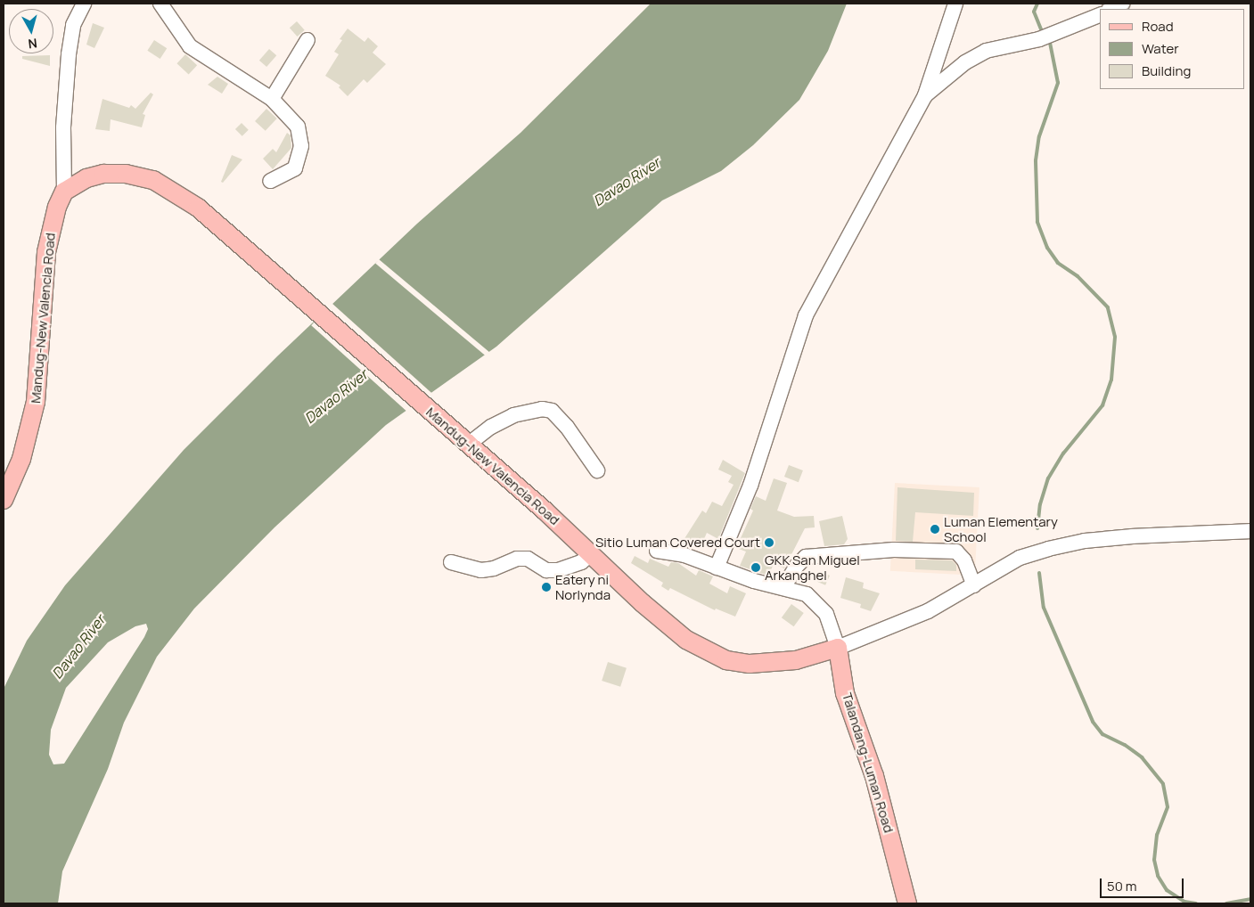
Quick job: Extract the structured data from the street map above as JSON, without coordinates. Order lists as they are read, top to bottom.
{
  "streets": {
    "main road": ["Mandug-New Valencia Road", "Talandang-Luman Road"]
  },
  "crossings": [
    ["Mandug-New Valencia Road", "Talandang-Luman Road"]
  ],
  "water": ["Davao River"],
  "places": [
    "Luman Elementary School",
    "Sitio Luman Covered Court",
    "GKK San Miguel Arkanghel",
    "Eatery ni Norlynda"
  ],
  "legend": ["Road", "Water", "Building"],
  "scale_bar": "50 m",
  "north": "bottom"
}
